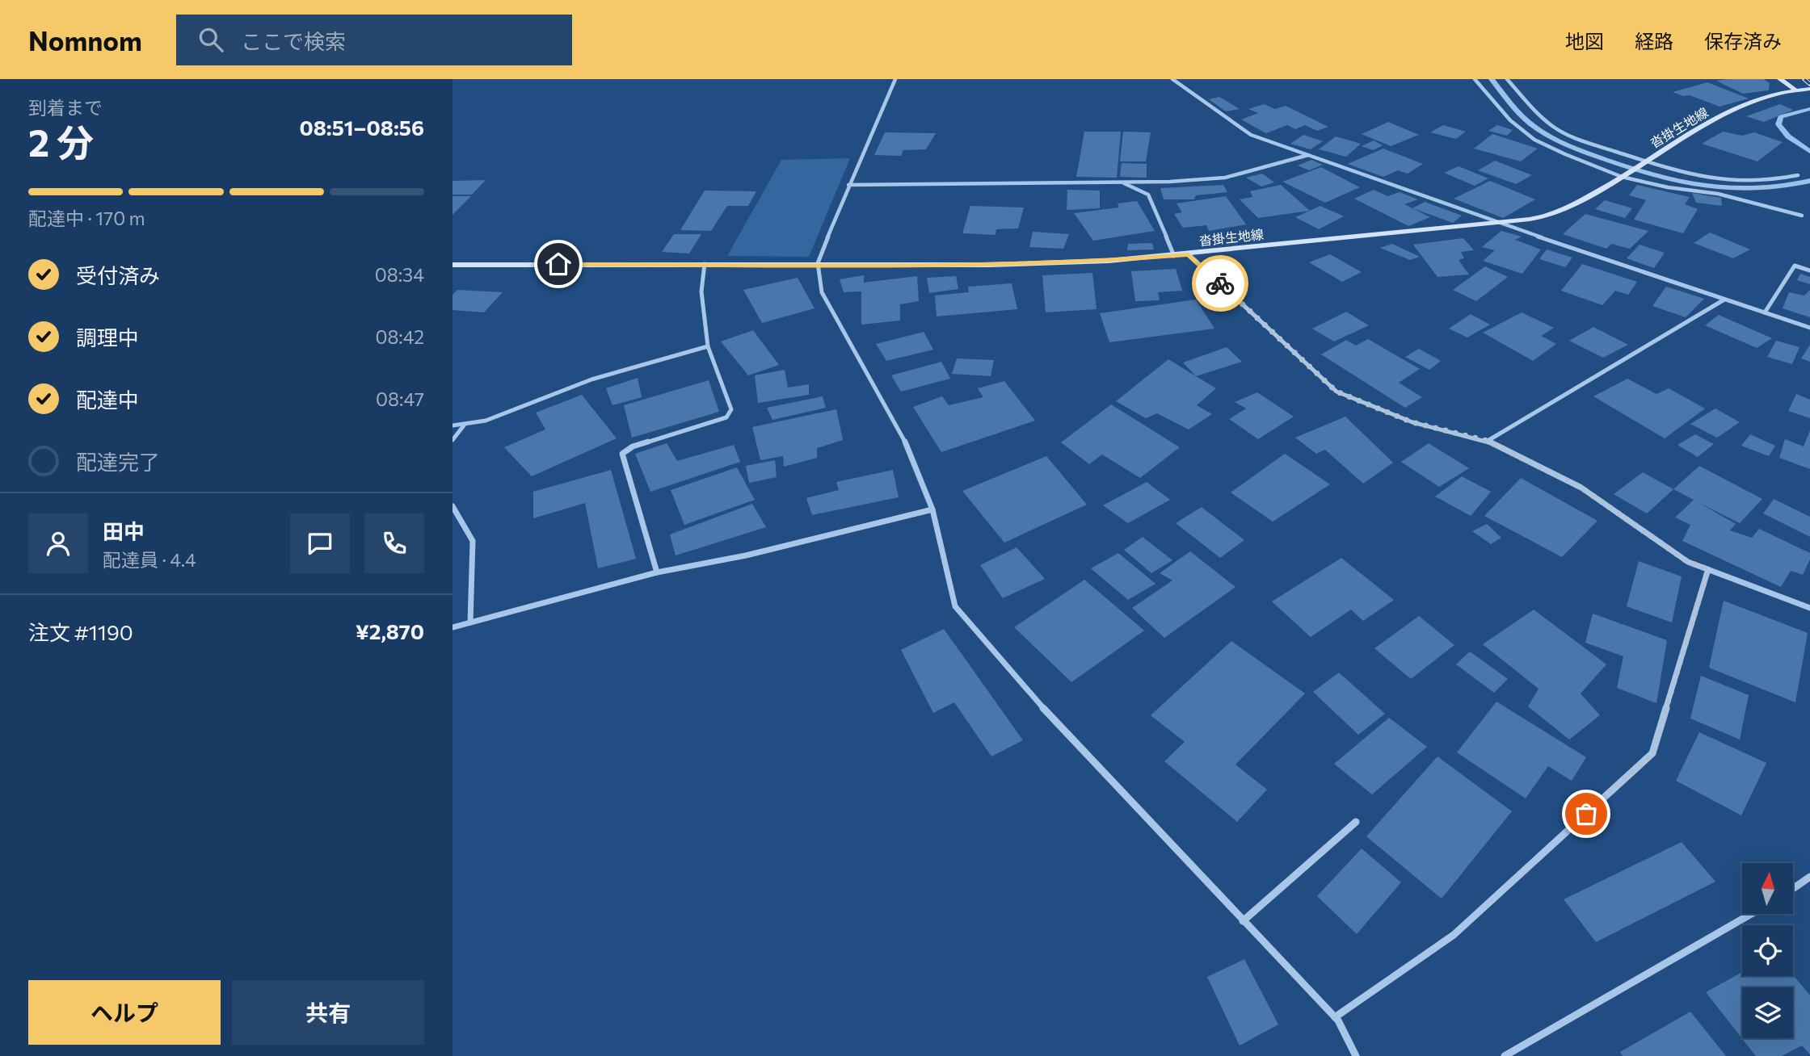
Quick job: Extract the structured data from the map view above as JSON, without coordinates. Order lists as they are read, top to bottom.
{
  "streets": {
    "main road": ["沓掛生地線"]
  },
  "north": "top",
  "page": {
    "header": "Nomnom",
    "search": "ここで検索",
    "nav": ["地図", "経路", "保存済み"],
    "heading": ["2 分", "到着まで", "08:51–08:56"],
    "panel": [
      "田中",
      "配達員 · 4.4",
      "注文 #1190",
      "¥2,870"
    ],
    "bar": "配達中 · 170 m",
    "list": [
      ["受付済み", "08:34"],
      ["調理中", "08:42"],
      ["配達中", "08:47"],
      "配達完了"
    ],
    "buttons": ["ヘルプ", "共有"]
  }
}
